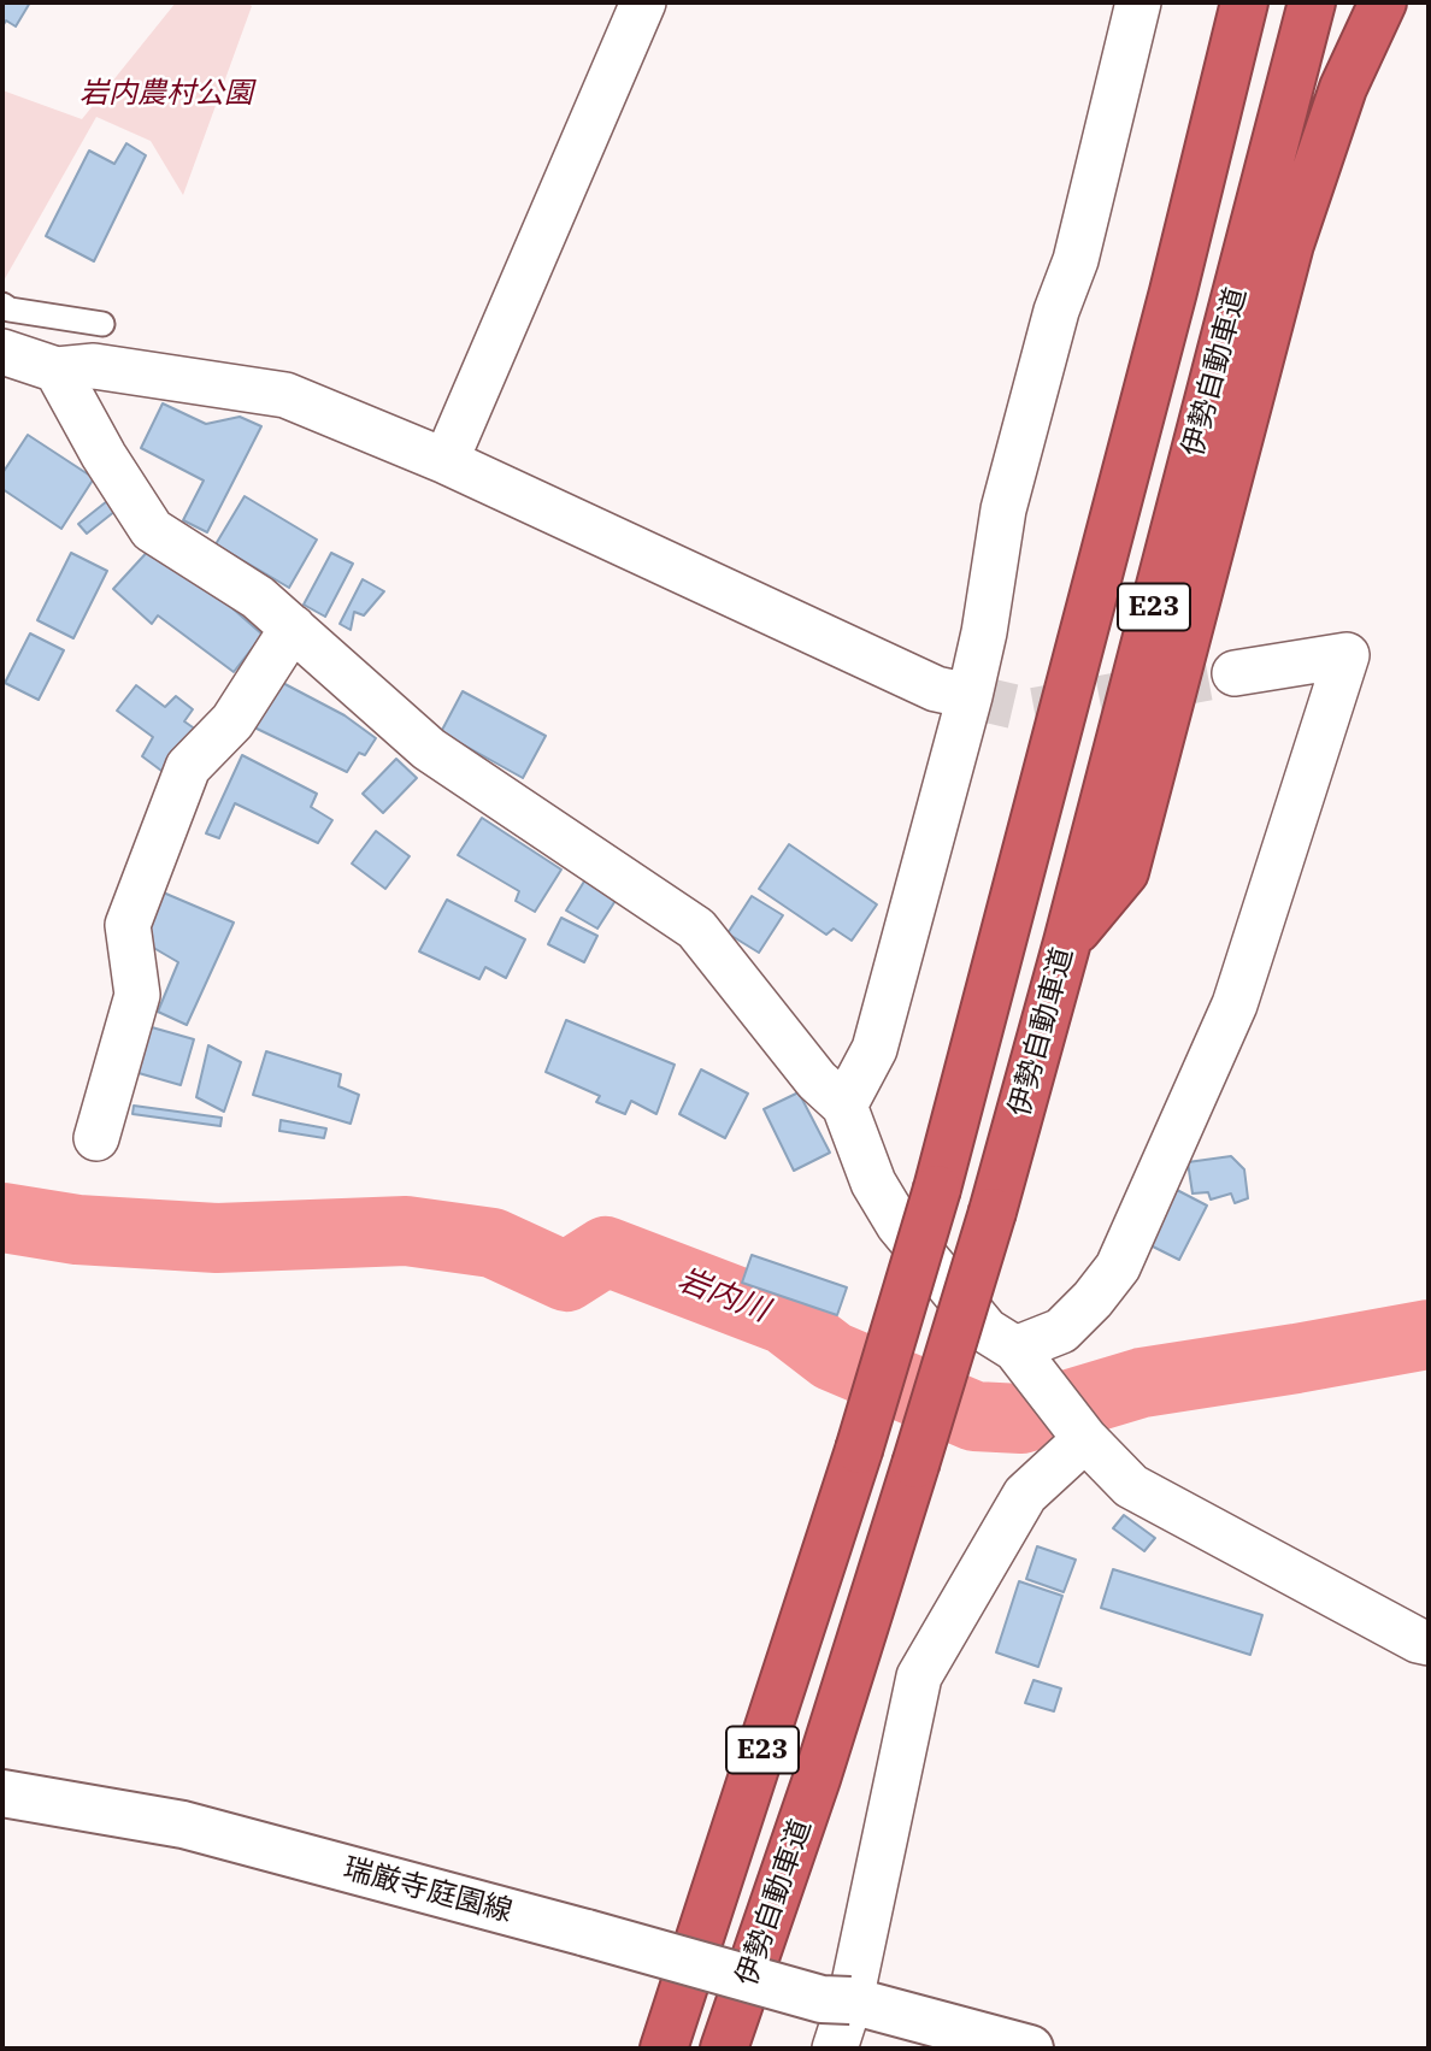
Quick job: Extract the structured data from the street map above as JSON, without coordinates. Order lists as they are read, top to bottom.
{
  "streets": {
    "highway": ["伊勢自動車道", "E23"],
    "main road": ["瑞厳寺庭園線"]
  },
  "water": ["岩内川"],
  "parks": ["岩内農村公園"]
}
